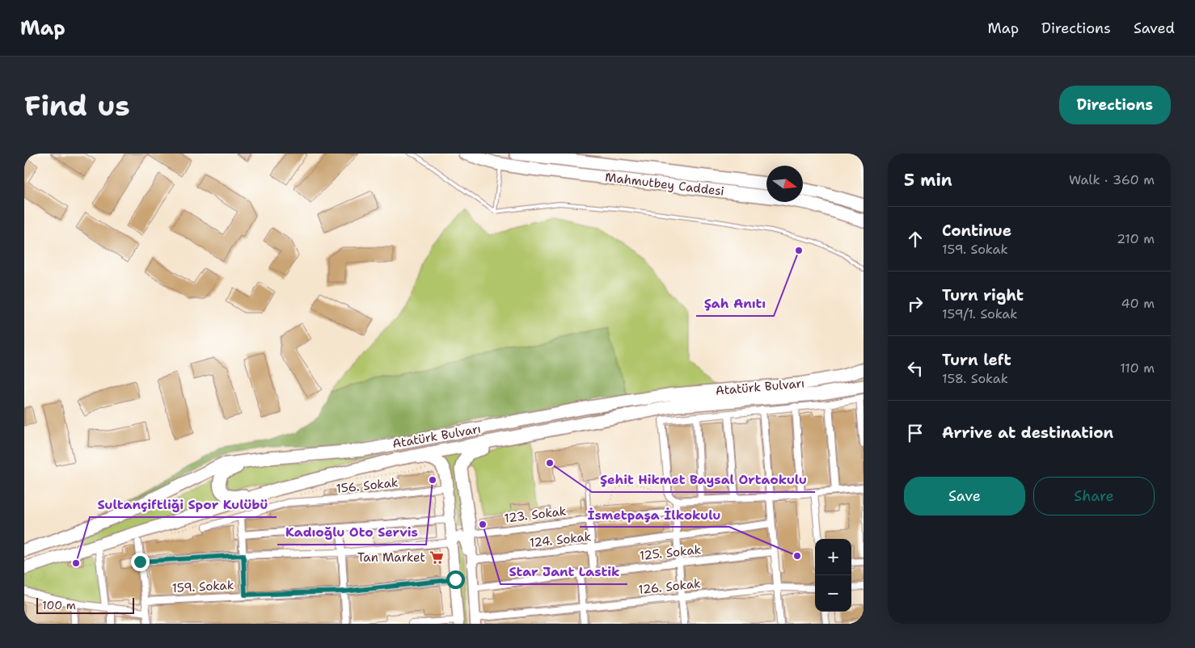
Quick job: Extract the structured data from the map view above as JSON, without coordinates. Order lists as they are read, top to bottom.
{
  "streets": {
    "highway": ["Mahmutbey Caddesi", "Atatürk Bulvarı"],
    "street": [
      "156. Sokak",
      "123. Sokak",
      "124. Sokak",
      "125. Sokak",
      "159. Sokak",
      "126. Sokak"
    ]
  },
  "places": {
    "other": [
      "Şah Anıtı",
      "Şehit Hikmet Baysal Ortaokulu",
      "Kadıoğlu Oto Servis",
      "Star Jant Lastik",
      "İsmetpaşa İlkokulu",
      "Sultançiftliği Spor Kulübü"
    ],
    "supermarket": ["Tan Market"]
  },
  "scale_bar": "100 m",
  "north": "right",
  "page": {
    "header": "Map",
    "nav": ["Map", "Directions", "Saved"],
    "buttons": [
      "Directions",
      ["Save", "Share"]
    ],
    "title": "Find us",
    "heading": ["5 min", "Walk · 360 m"],
    "list": [
      ["Continue", "159. Sokak", "210 m"],
      ["Turn right", "159/1. Sokak", "40 m"],
      ["Turn left", "158. Sokak", "110 m"],
      "Arrive at destination"
    ],
    "map_buttons": ["+", "−"],
    "scale": "100 m"
  }
}
